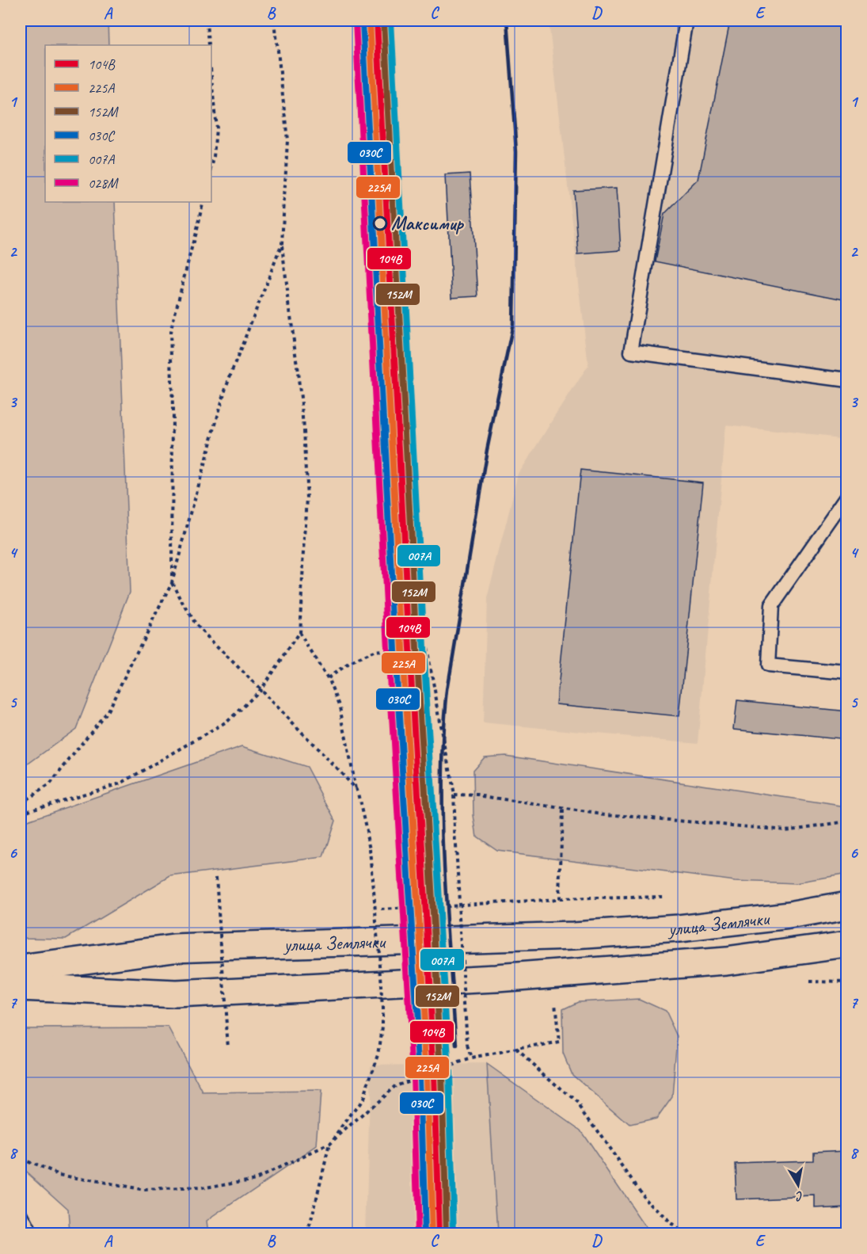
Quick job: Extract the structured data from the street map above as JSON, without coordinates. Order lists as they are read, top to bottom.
{
  "streets": {
    "street": ["улица Землячки"]
  },
  "places": ["Максимир"],
  "lines": [
    "transit line 104В",
    "transit line 225А",
    "transit line 152М",
    "transit line 007А",
    "transit line 030C",
    "transit line 028М"
  ],
  "legend": [
    "104В",
    "225А",
    "152М",
    "030C",
    "007А",
    "028М"
  ],
  "north": "bottom",
  "grid": {
    "columns": [
      "A",
      "B",
      "C",
      "D",
      "E"
    ],
    "rows": [
      "1",
      "2",
      "3",
      "4",
      "5",
      "6",
      "7",
      "8"
    ]
  }
}
